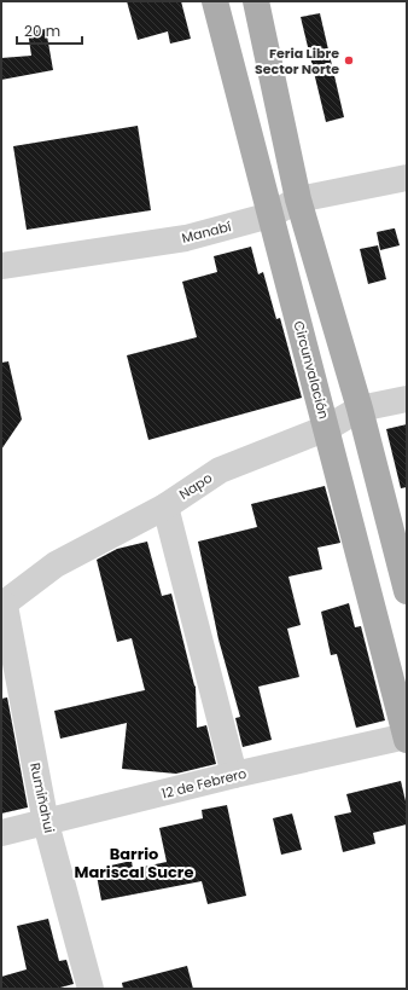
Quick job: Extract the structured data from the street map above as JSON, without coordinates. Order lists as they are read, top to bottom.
{
  "streets": {
    "main road": ["Circunvalación"],
    "street": [
      "Manabí",
      "Napo",
      "12 de Febrero",
      "Rumiñahui"
    ]
  },
  "crossings": [
    ["Manabí", "Circunvalación"],
    ["Circunvalación", "Napo"],
    ["Circunvalación", "12 de Febrero"],
    ["Napo", "Rumiñahui"],
    ["12 de Febrero", "Rumiñahui"]
  ],
  "districts": ["Barrio Mariscal Sucre"],
  "places": ["Feria Libre Sector Norte"],
  "scale_bar": "20 m"
}
